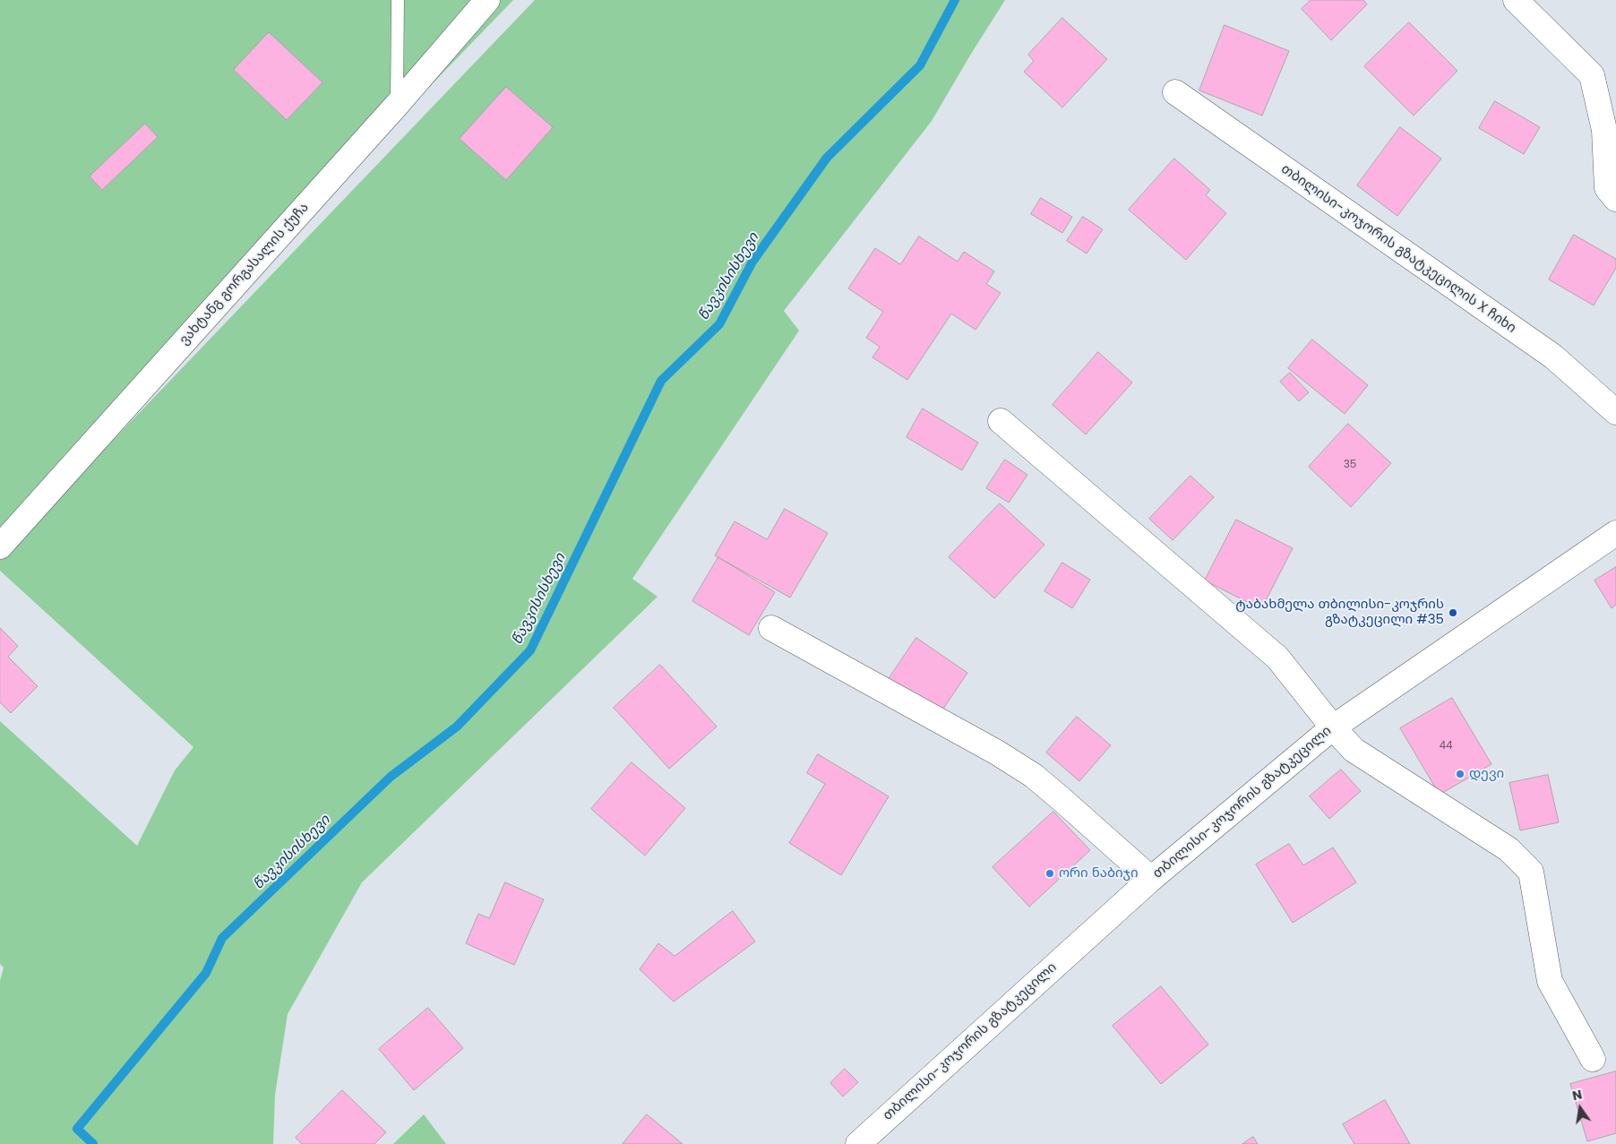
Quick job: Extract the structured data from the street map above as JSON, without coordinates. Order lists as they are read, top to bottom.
{
  "streets": {
    "street": ["თბილისი-კოჯორის გზატკეცილის X ჩიხი", "ვახტანგ გორგასალის ქუჩა", "თბილისი-კოჯორის გზატკეცილი"]
  },
  "water": ["წავკისისხევი"],
  "places": ["ტაბახმელა თბილისი-კოჯრის გზატკეცილი #35", "დევი", "ორი ნაბიჯი"],
  "house_numbers": ["35", "44"],
  "north": "top"
}
